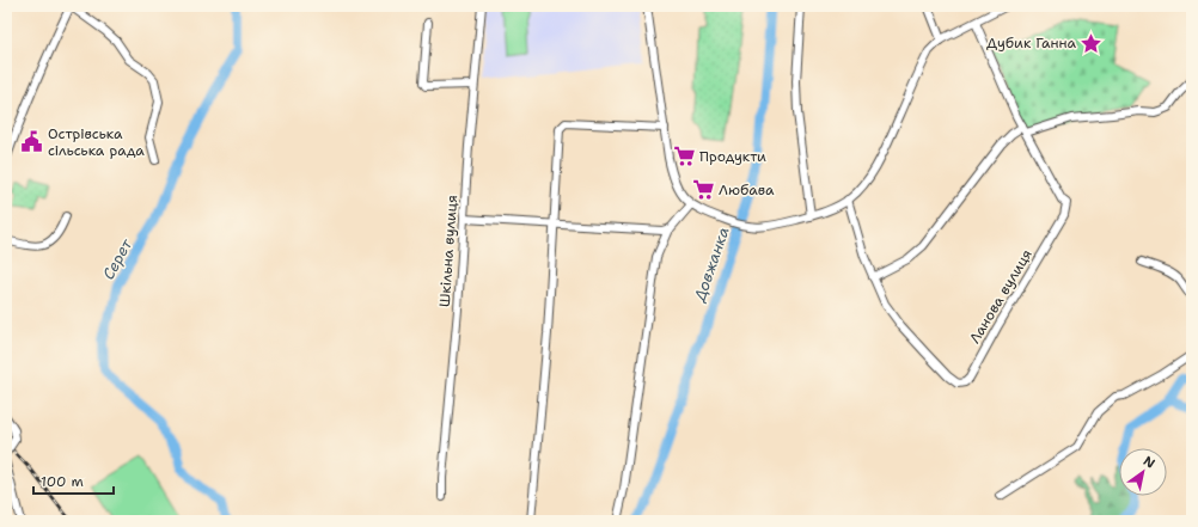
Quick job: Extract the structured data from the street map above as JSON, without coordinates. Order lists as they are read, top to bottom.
{
  "streets": {
    "street": ["Шкільна вулиця", "Ланова вулиця"]
  },
  "water": ["Серет", "Довжанка"],
  "places": {
    "place": ["Дубик Ганна"],
    "public building": ["Острівська сільська рада"],
    "supermarket": ["Продукти", "Любава"]
  },
  "scale_bar": "100 m",
  "north": "top right"
}
